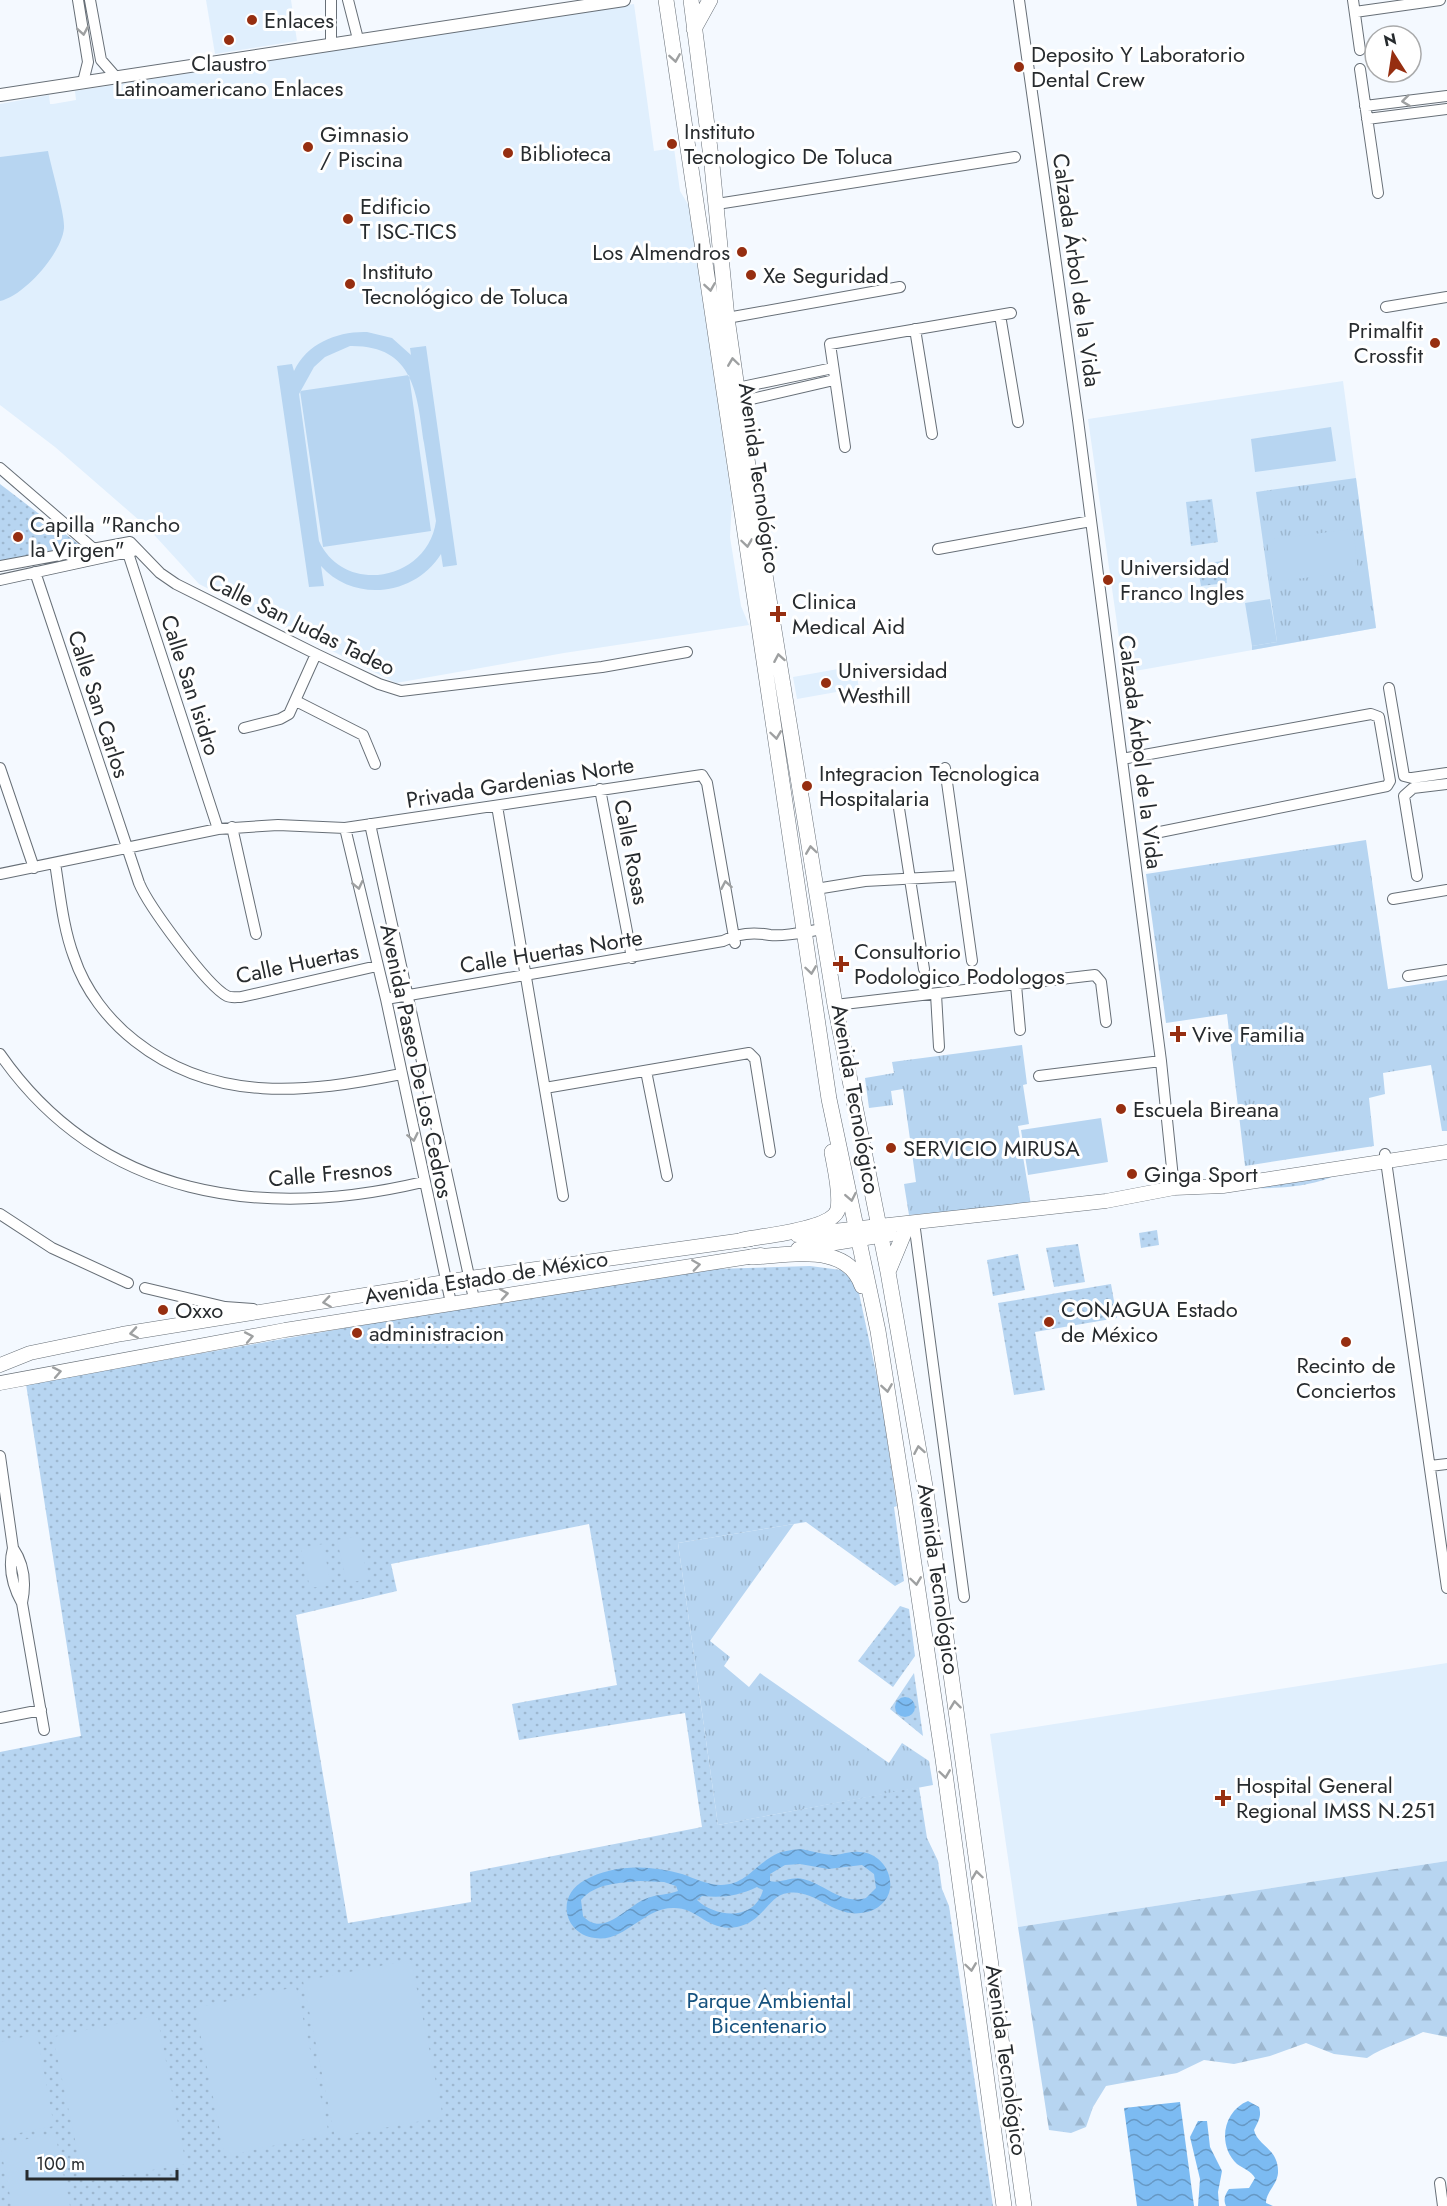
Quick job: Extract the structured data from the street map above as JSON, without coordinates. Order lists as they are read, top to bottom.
{
  "streets": {
    "main road": ["Avenida Tecnológico", "Avenida Estado de México"],
    "street": [
      "Calzada Árbol de la Vida",
      "Calle San Judas Tadeo",
      "Calle San Isidro",
      "Calle San Carlos",
      "Privada Gardenias Norte",
      "Calle Rosas",
      "Calle Huertas Norte",
      "Calle Huertas",
      "Avenida Paseo De Los Cedros",
      "Calle Fresnos"
    ]
  },
  "crossings": [
    ["Calzada Árbol de la Vida", "Avenida Estado de México"],
    ["Avenida Tecnológico", "Calle Huertas Norte"],
    ["Avenida Tecnológico", "Avenida Estado de México"],
    ["Calle San Judas Tadeo", "Calle San Isidro"],
    ["Calle San Isidro", "Privada Gardenias Norte"],
    ["Calle San Carlos", "Privada Gardenias Norte"],
    ["Calle San Carlos", "Calle Huertas"],
    ["Privada Gardenias Norte", "Calle Rosas"],
    ["Privada Gardenias Norte", "Calle Huertas Norte"],
    ["Privada Gardenias Norte", "Calle Huertas"],
    ["Privada Gardenias Norte", "Avenida Paseo De Los Cedros"],
    ["Calle Rosas", "Calle Huertas Norte"],
    ["Calle Huertas Norte", "Avenida Paseo De Los Cedros"],
    ["Calle Huertas", "Avenida Paseo De Los Cedros"],
    ["Avenida Paseo De Los Cedros", "Calle Fresnos"],
    ["Avenida Paseo De Los Cedros", "Avenida Estado de México"]
  ],
  "parks": ["Parque Ambiental Bicentenario"],
  "places": {
    "other": [
      "Enlaces",
      "Claustro Latinoamericano Enlaces",
      "Deposito Y Laboratorio Dental Crew",
      "Instituto Tecnologico De Toluca",
      "Gimnasio / Piscina",
      "Biblioteca",
      "Edificio T ISC-TICS",
      "Los Almendros",
      "Xe Seguridad",
      "Instituto Tecnológico de Toluca",
      "Primalfit Crossfit",
      "Capilla \"Rancho la Virgen\"",
      "Universidad Franco Ingles",
      "Universidad Westhill",
      "Integracion Tecnologica Hospitalaria",
      "Escuela Bireana",
      "SERVICIO MIRUSA",
      "Ginga Sport",
      "Oxxo",
      "CONAGUA Estado de México",
      "administracion",
      "Recinto de Conciertos"
    ],
    "health": [
      "Clinica Medical Aid",
      "Consultorio Podologico Podologos",
      "Vive Familia",
      "Hospital General Regional IMSS N.251"
    ]
  },
  "scale_bar": "100 m",
  "north": "top"
}
